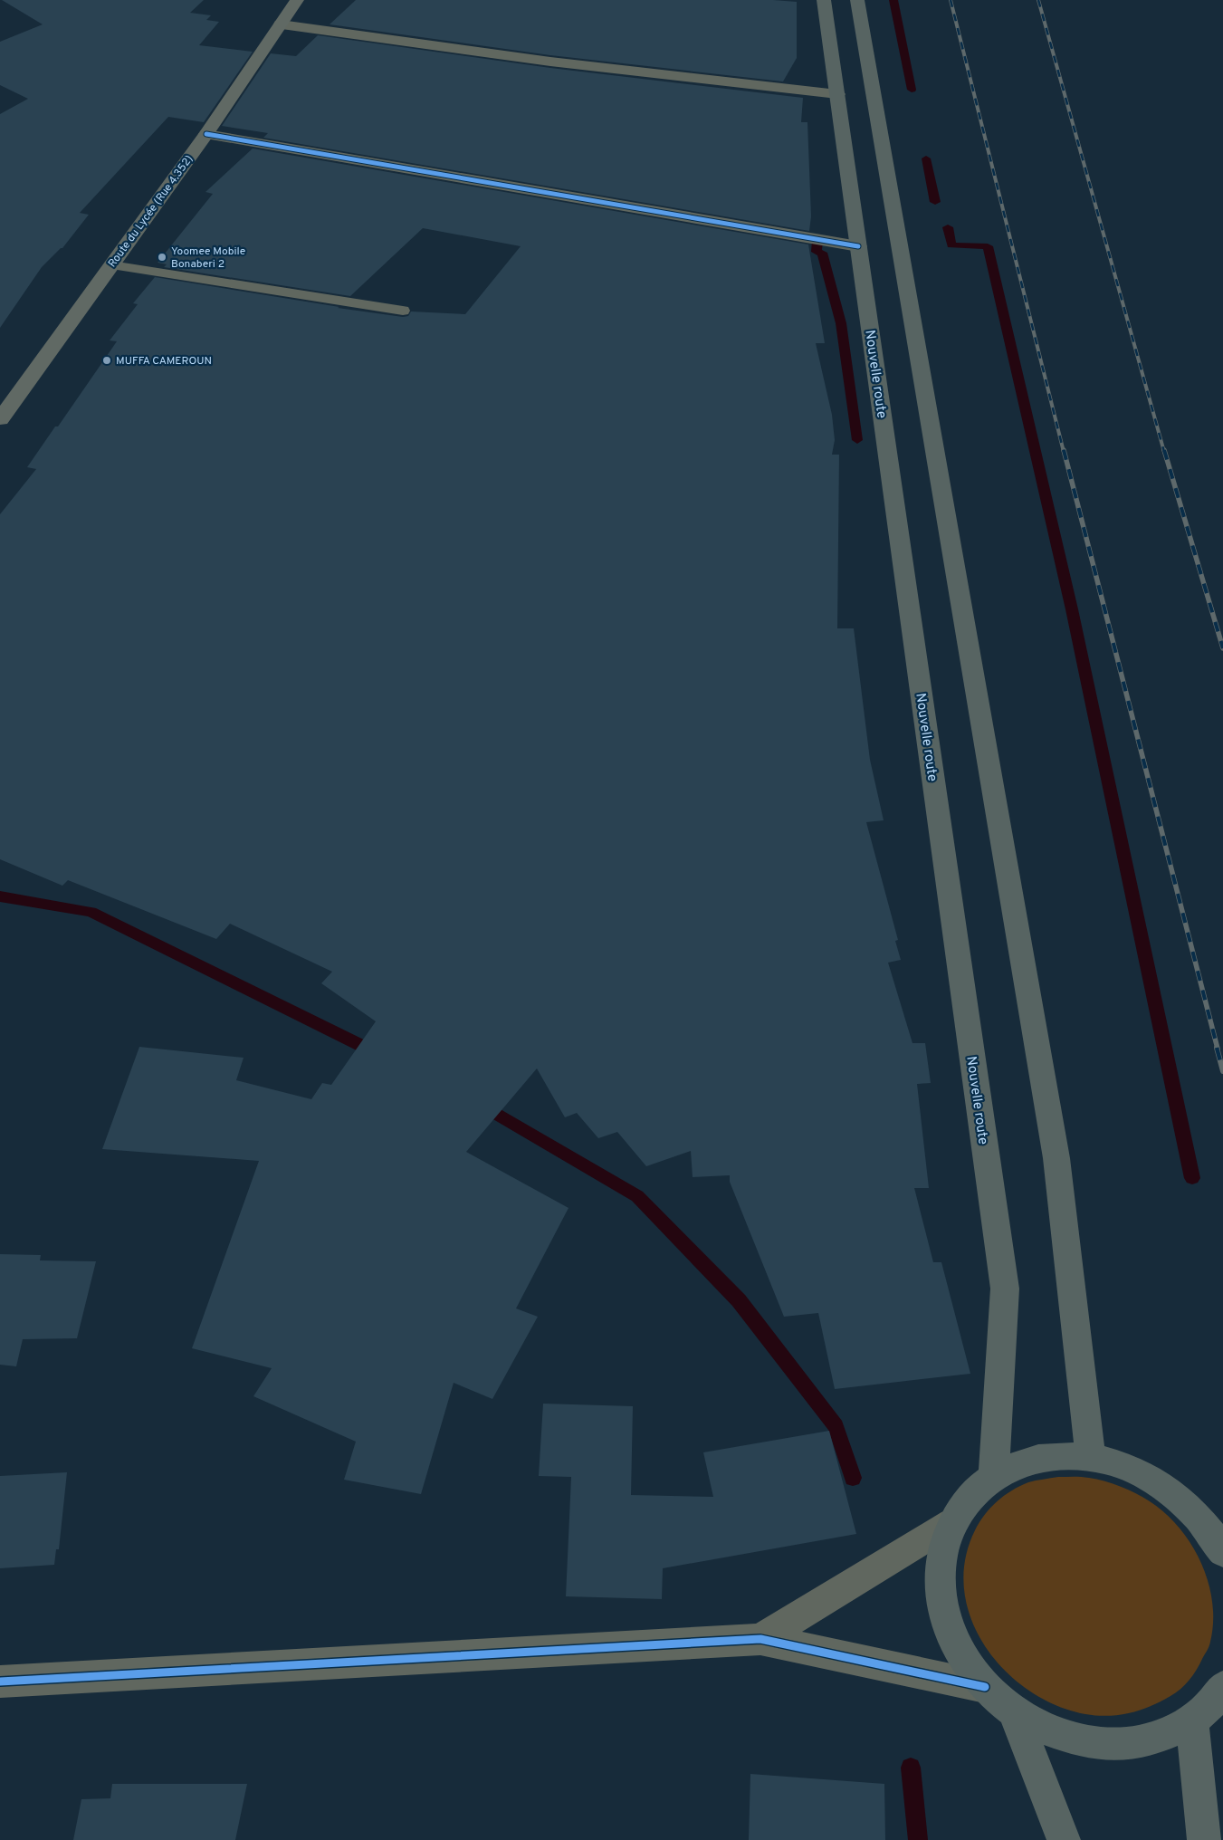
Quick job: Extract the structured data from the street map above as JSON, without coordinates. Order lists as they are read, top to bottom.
{
  "streets": {
    "highway": ["Nouvelle route"],
    "main road": ["Route du Lycée (Rue 4.352)"]
  },
  "places": ["Yoomee Mobile Bonaberi 2", "MUFFA CAMEROUN"]
}
